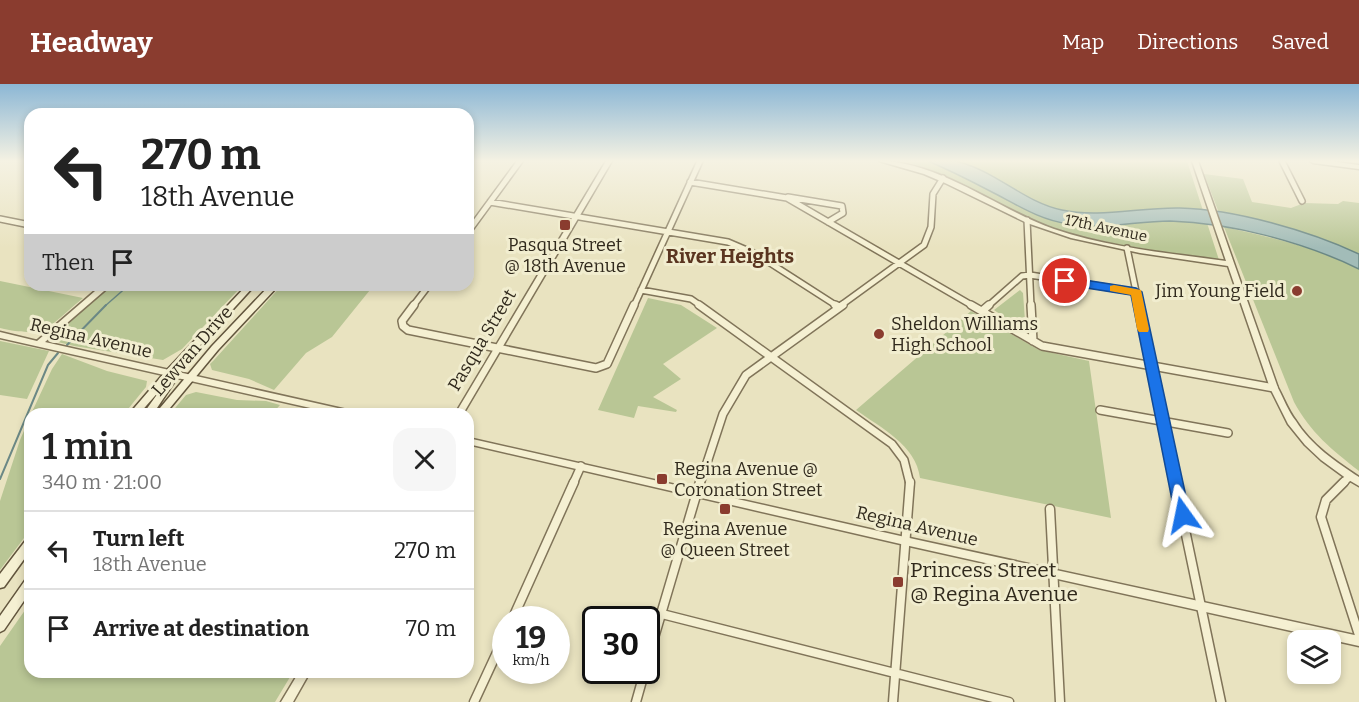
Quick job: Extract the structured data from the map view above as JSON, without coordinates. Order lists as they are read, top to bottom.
{
  "streets": {
    "main road": ["Lewvan Drive"],
    "street": ["17th Avenue", "Regina Avenue", "Pasqua Street"]
  },
  "crossings": [
    ["Regina Avenue", "Lewvan Drive"]
  ],
  "districts": ["River Heights"],
  "places": {
    "transit": [
      "Pasqua Street @ 18th Avenue",
      "Regina Avenue @ Coronation Street",
      "Regina Avenue @ Queen Street",
      "Princess Street @ Regina Avenue"
    ],
    "other": ["Jim Young Field", "Sheldon Williams High School"]
  },
  "page": {
    "header": "Headway",
    "nav": ["Map", "Directions", "Saved"],
    "turn": ["270 m", "18th Avenue"],
    "then": "Then",
    "heading": ["1 min", "340 m · 21:00"],
    "list": [
      {
        "name": "Turn left",
        "note": "18th Avenue",
        "value": "270 m"
      },
      {
        "name": "Arrive at destination",
        "value": "70 m"
      }
    ],
    "speed": "19 km/h",
    "limit": "30"
  }
}
